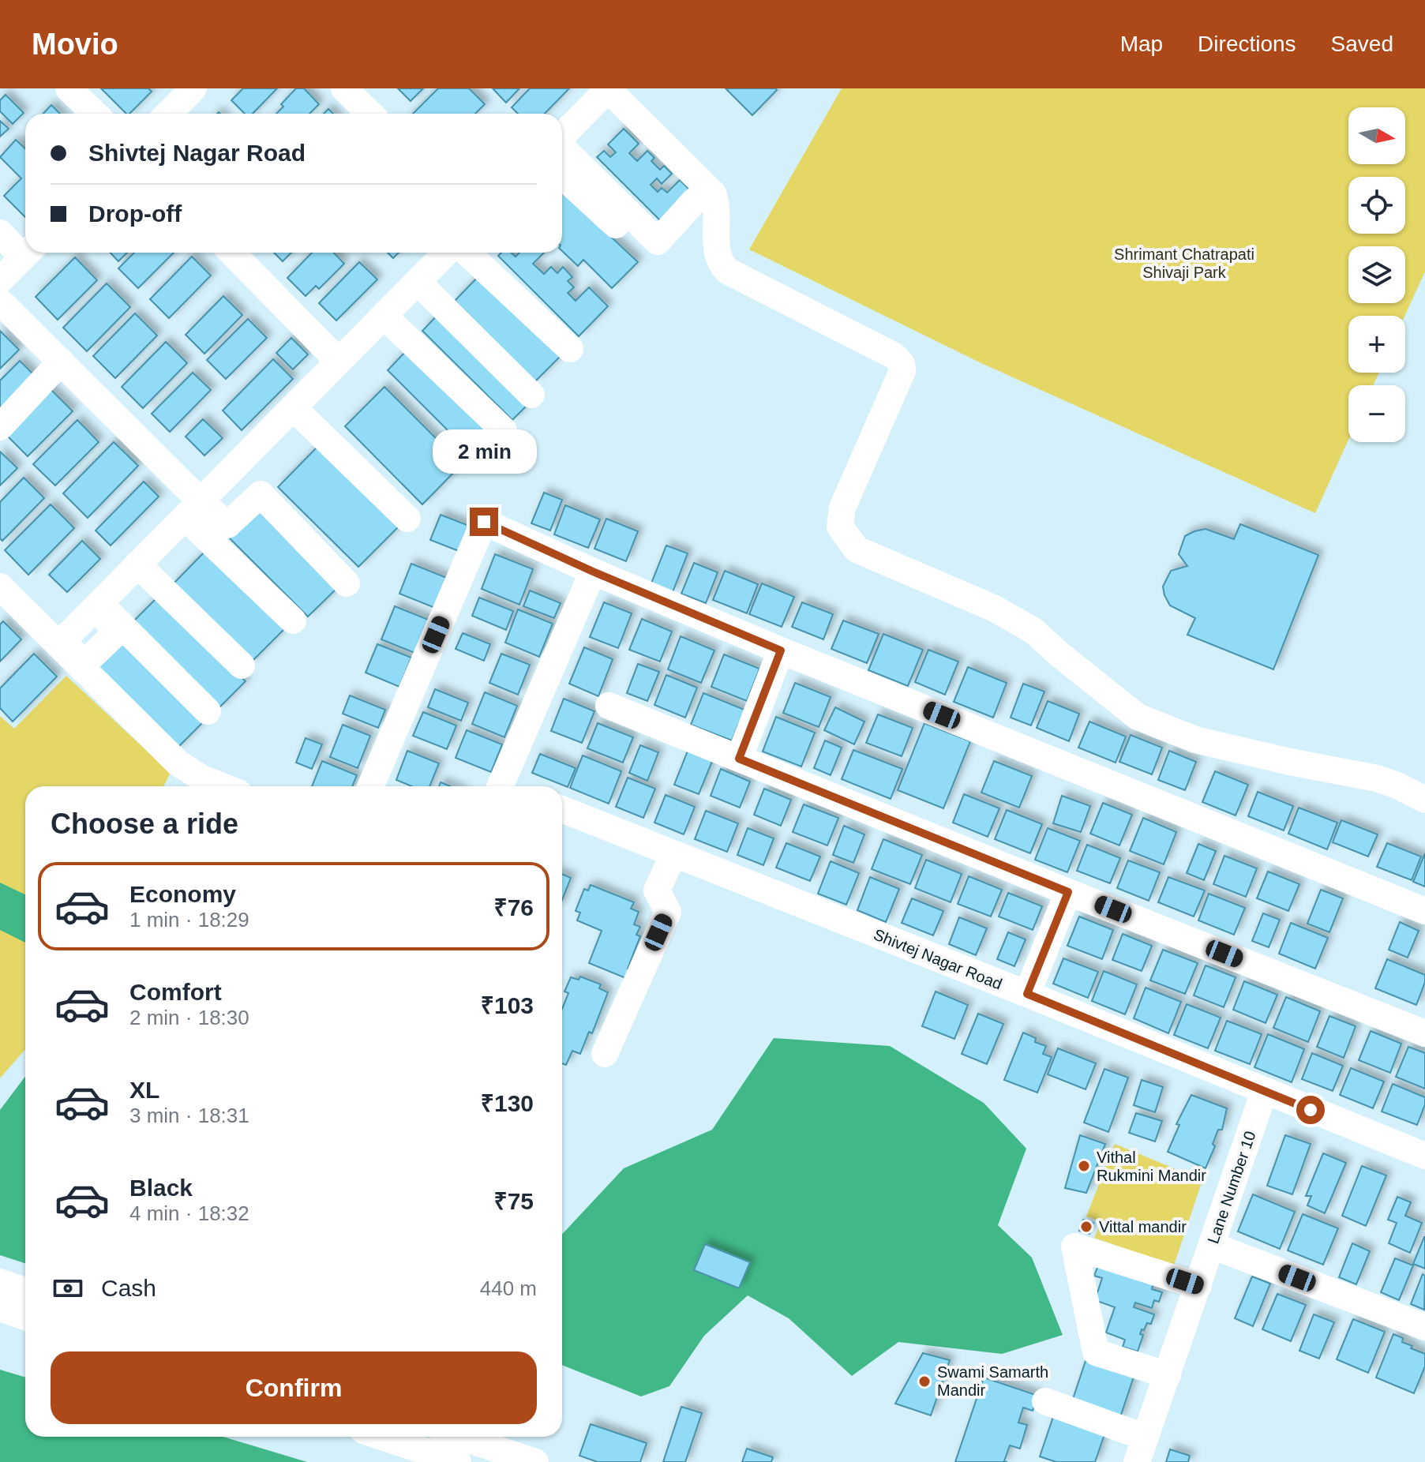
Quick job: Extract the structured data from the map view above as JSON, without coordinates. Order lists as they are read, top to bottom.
{
  "streets": {
    "street": ["Shivtej Nagar Road", "Lane Number 10"]
  },
  "crossings": [
    ["Shivtej Nagar Road", "Lane Number 10"]
  ],
  "parks": ["Shrimant Chatrapati Shivaji Park"],
  "places": ["Vithal Rukmini Mandir", "Vittal mandir", "Swami Samarth Mandir"],
  "north": "right",
  "page": {
    "header": "Movio",
    "nav": ["Map", "Directions", "Saved"],
    "map_buttons": ["+", "−"],
    "banner": ["Shivtej Nagar Road", "Drop-off"],
    "bubble": "2 min",
    "heading": "Choose a ride",
    "list": [
      {
        "name": "Economy",
        "note": "1 min · 18:29",
        "value": "₹76"
      },
      {
        "name": "Comfort",
        "note": "2 min · 18:30",
        "value": "₹103"
      },
      {
        "name": "XL",
        "note": "3 min · 18:31",
        "value": "₹130"
      },
      {
        "name": "Black",
        "note": "4 min · 18:32",
        "value": "₹75"
      }
    ],
    "pay": ["Cash", "440 m"],
    "buttons": "Confirm"
  }
}
